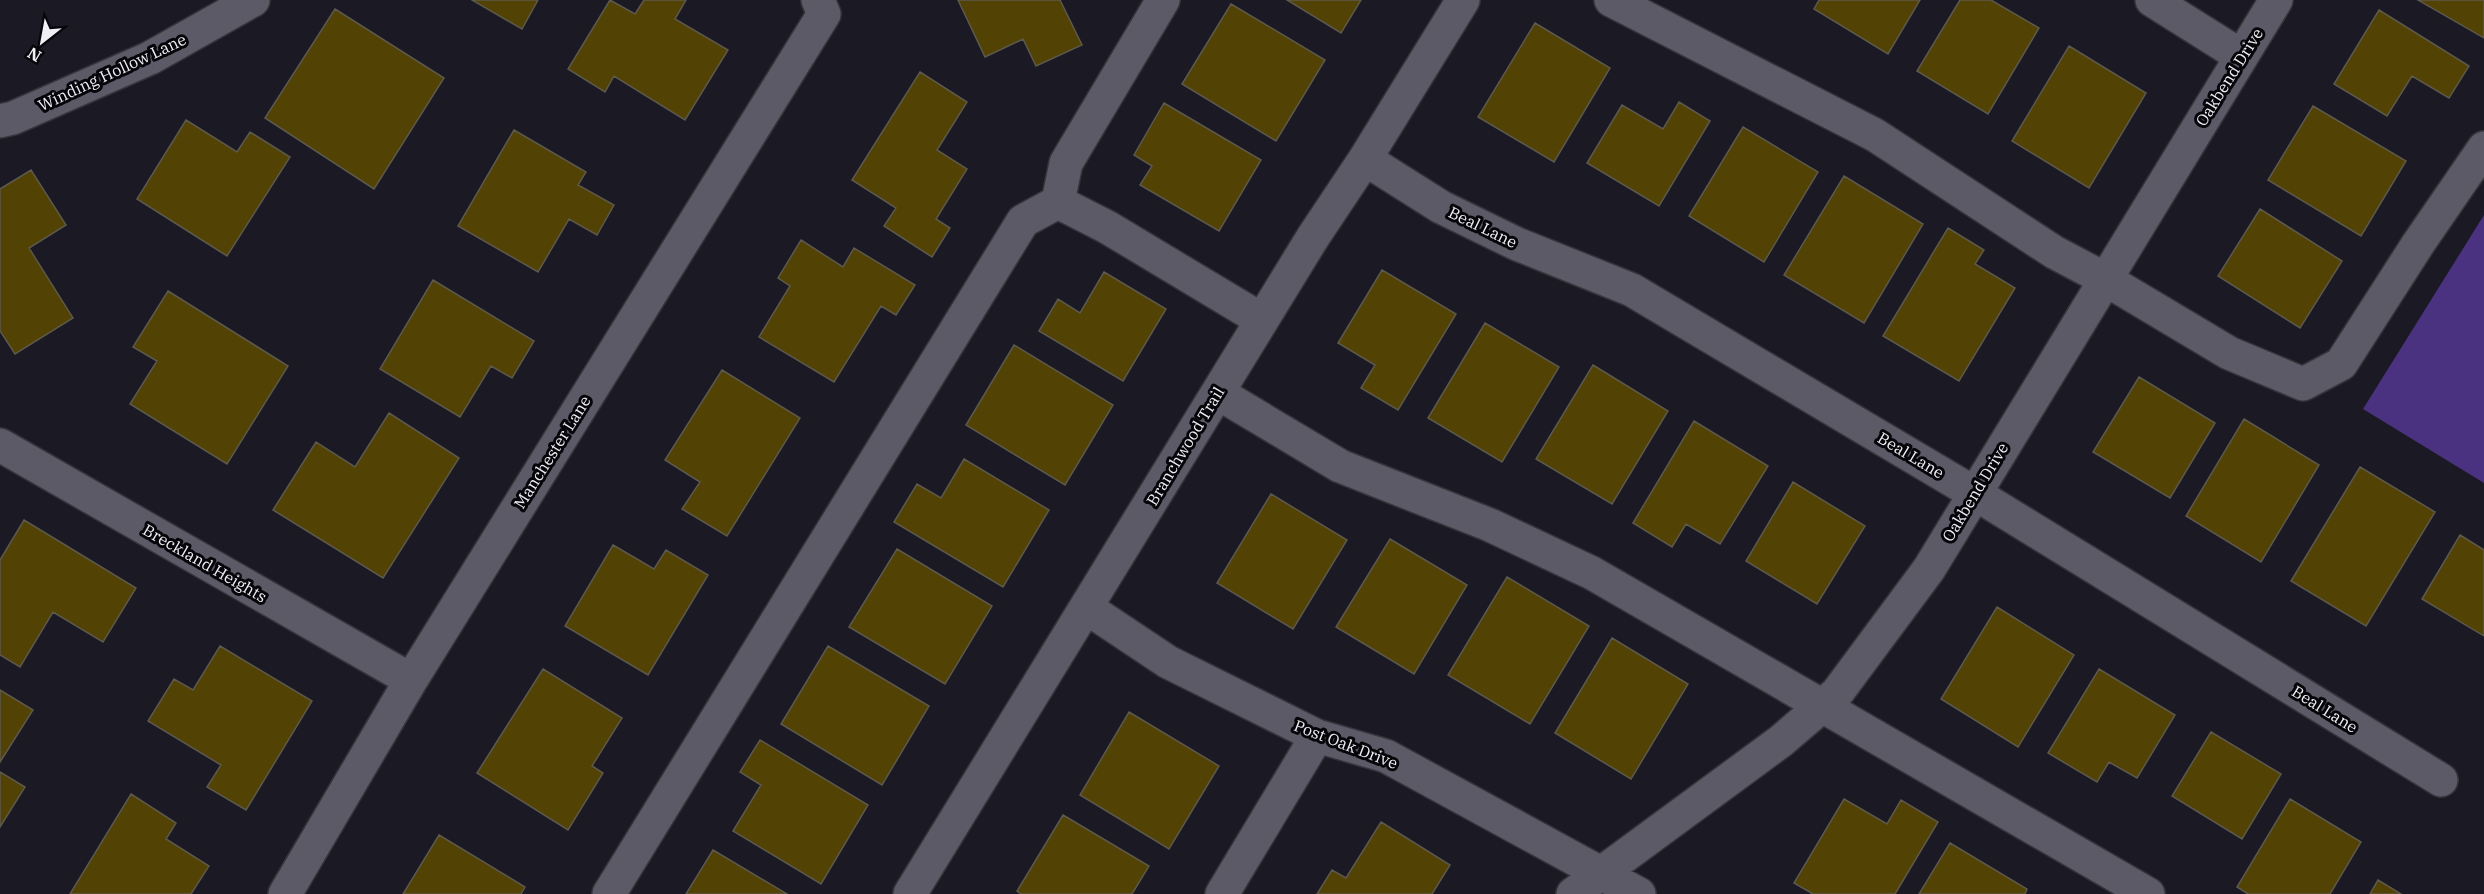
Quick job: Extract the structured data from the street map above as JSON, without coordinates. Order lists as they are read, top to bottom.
{
  "streets": {
    "street": [
      "Winding Hollow Lane",
      "Oakbend Drive",
      "Beal Lane",
      "Branchwood Trail",
      "Manchester Lane",
      "Breckland Heights",
      "Post Oak Drive"
    ]
  },
  "crossings": [
    ["Oakbend Drive", "Beal Lane"],
    ["Oakbend Drive", "Post Oak Drive"],
    ["Beal Lane", "Branchwood Trail"],
    ["Branchwood Trail", "Post Oak Drive"],
    ["Manchester Lane", "Breckland Heights"]
  ],
  "north": "bottom left"
}
